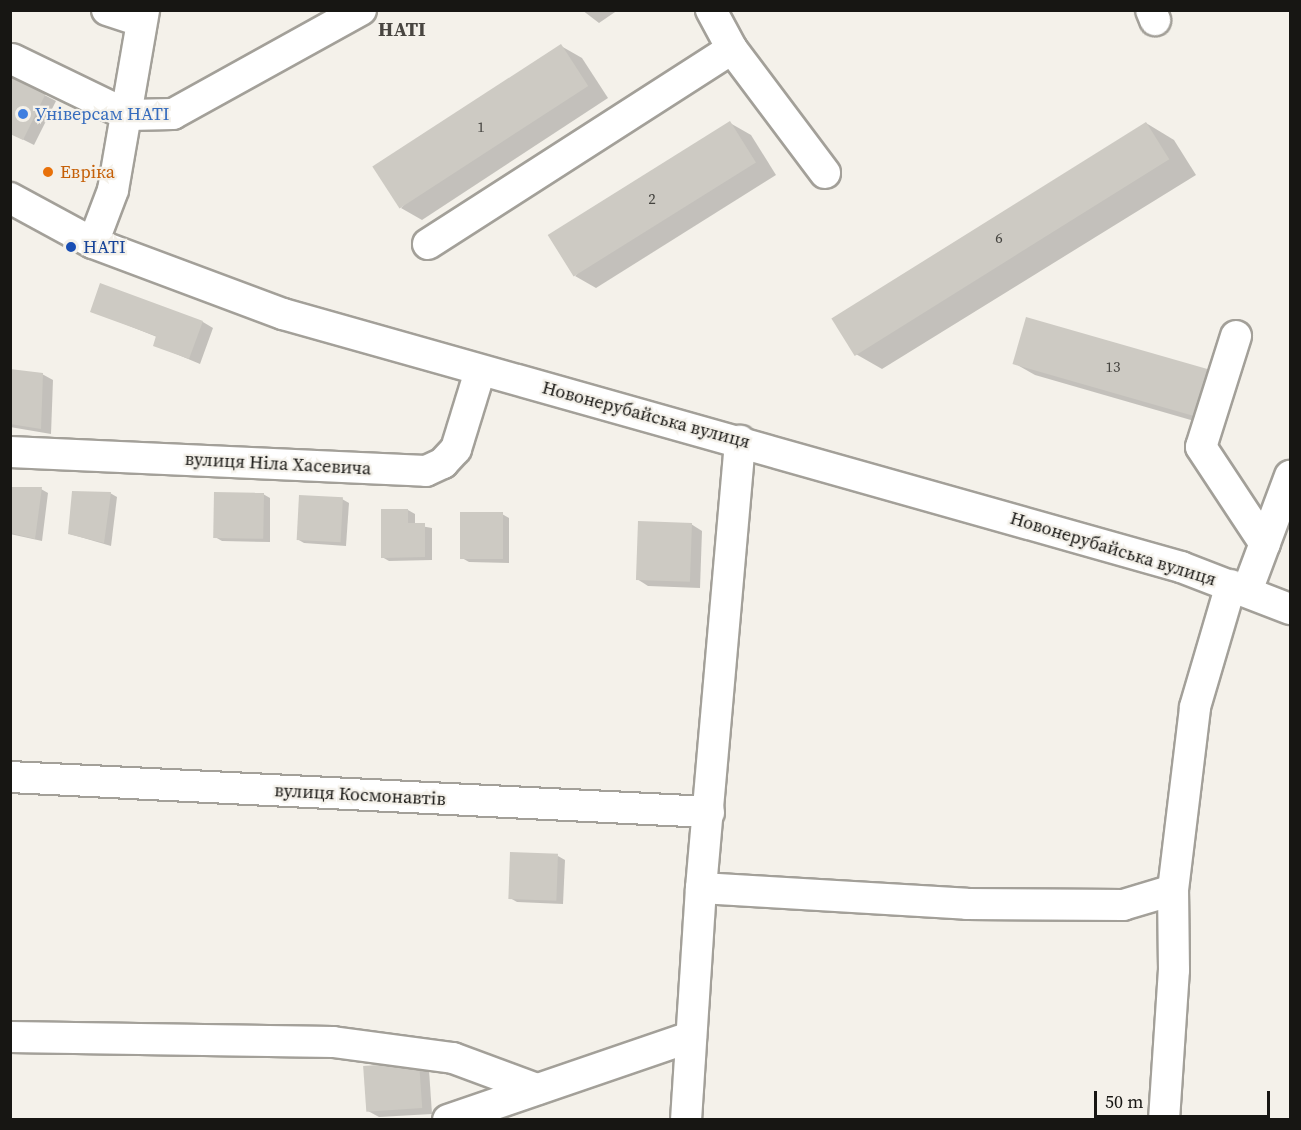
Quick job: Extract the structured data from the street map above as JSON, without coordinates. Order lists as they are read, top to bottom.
{
  "streets": {
    "street": ["Новонерубайська вулиця", "вулиця Ніла Хасевича", "вулиця Космонавтів"]
  },
  "crossings": [
    ["Новонерубайська вулиця", "вулиця Ніла Хасевича"]
  ],
  "districts": ["НАТІ"],
  "places": ["Універсам НАТІ", "Евріка", "НАТІ"],
  "house_numbers": [
    "1",
    "2",
    "6",
    "13"
  ],
  "scale_bar": "50 m"
}
